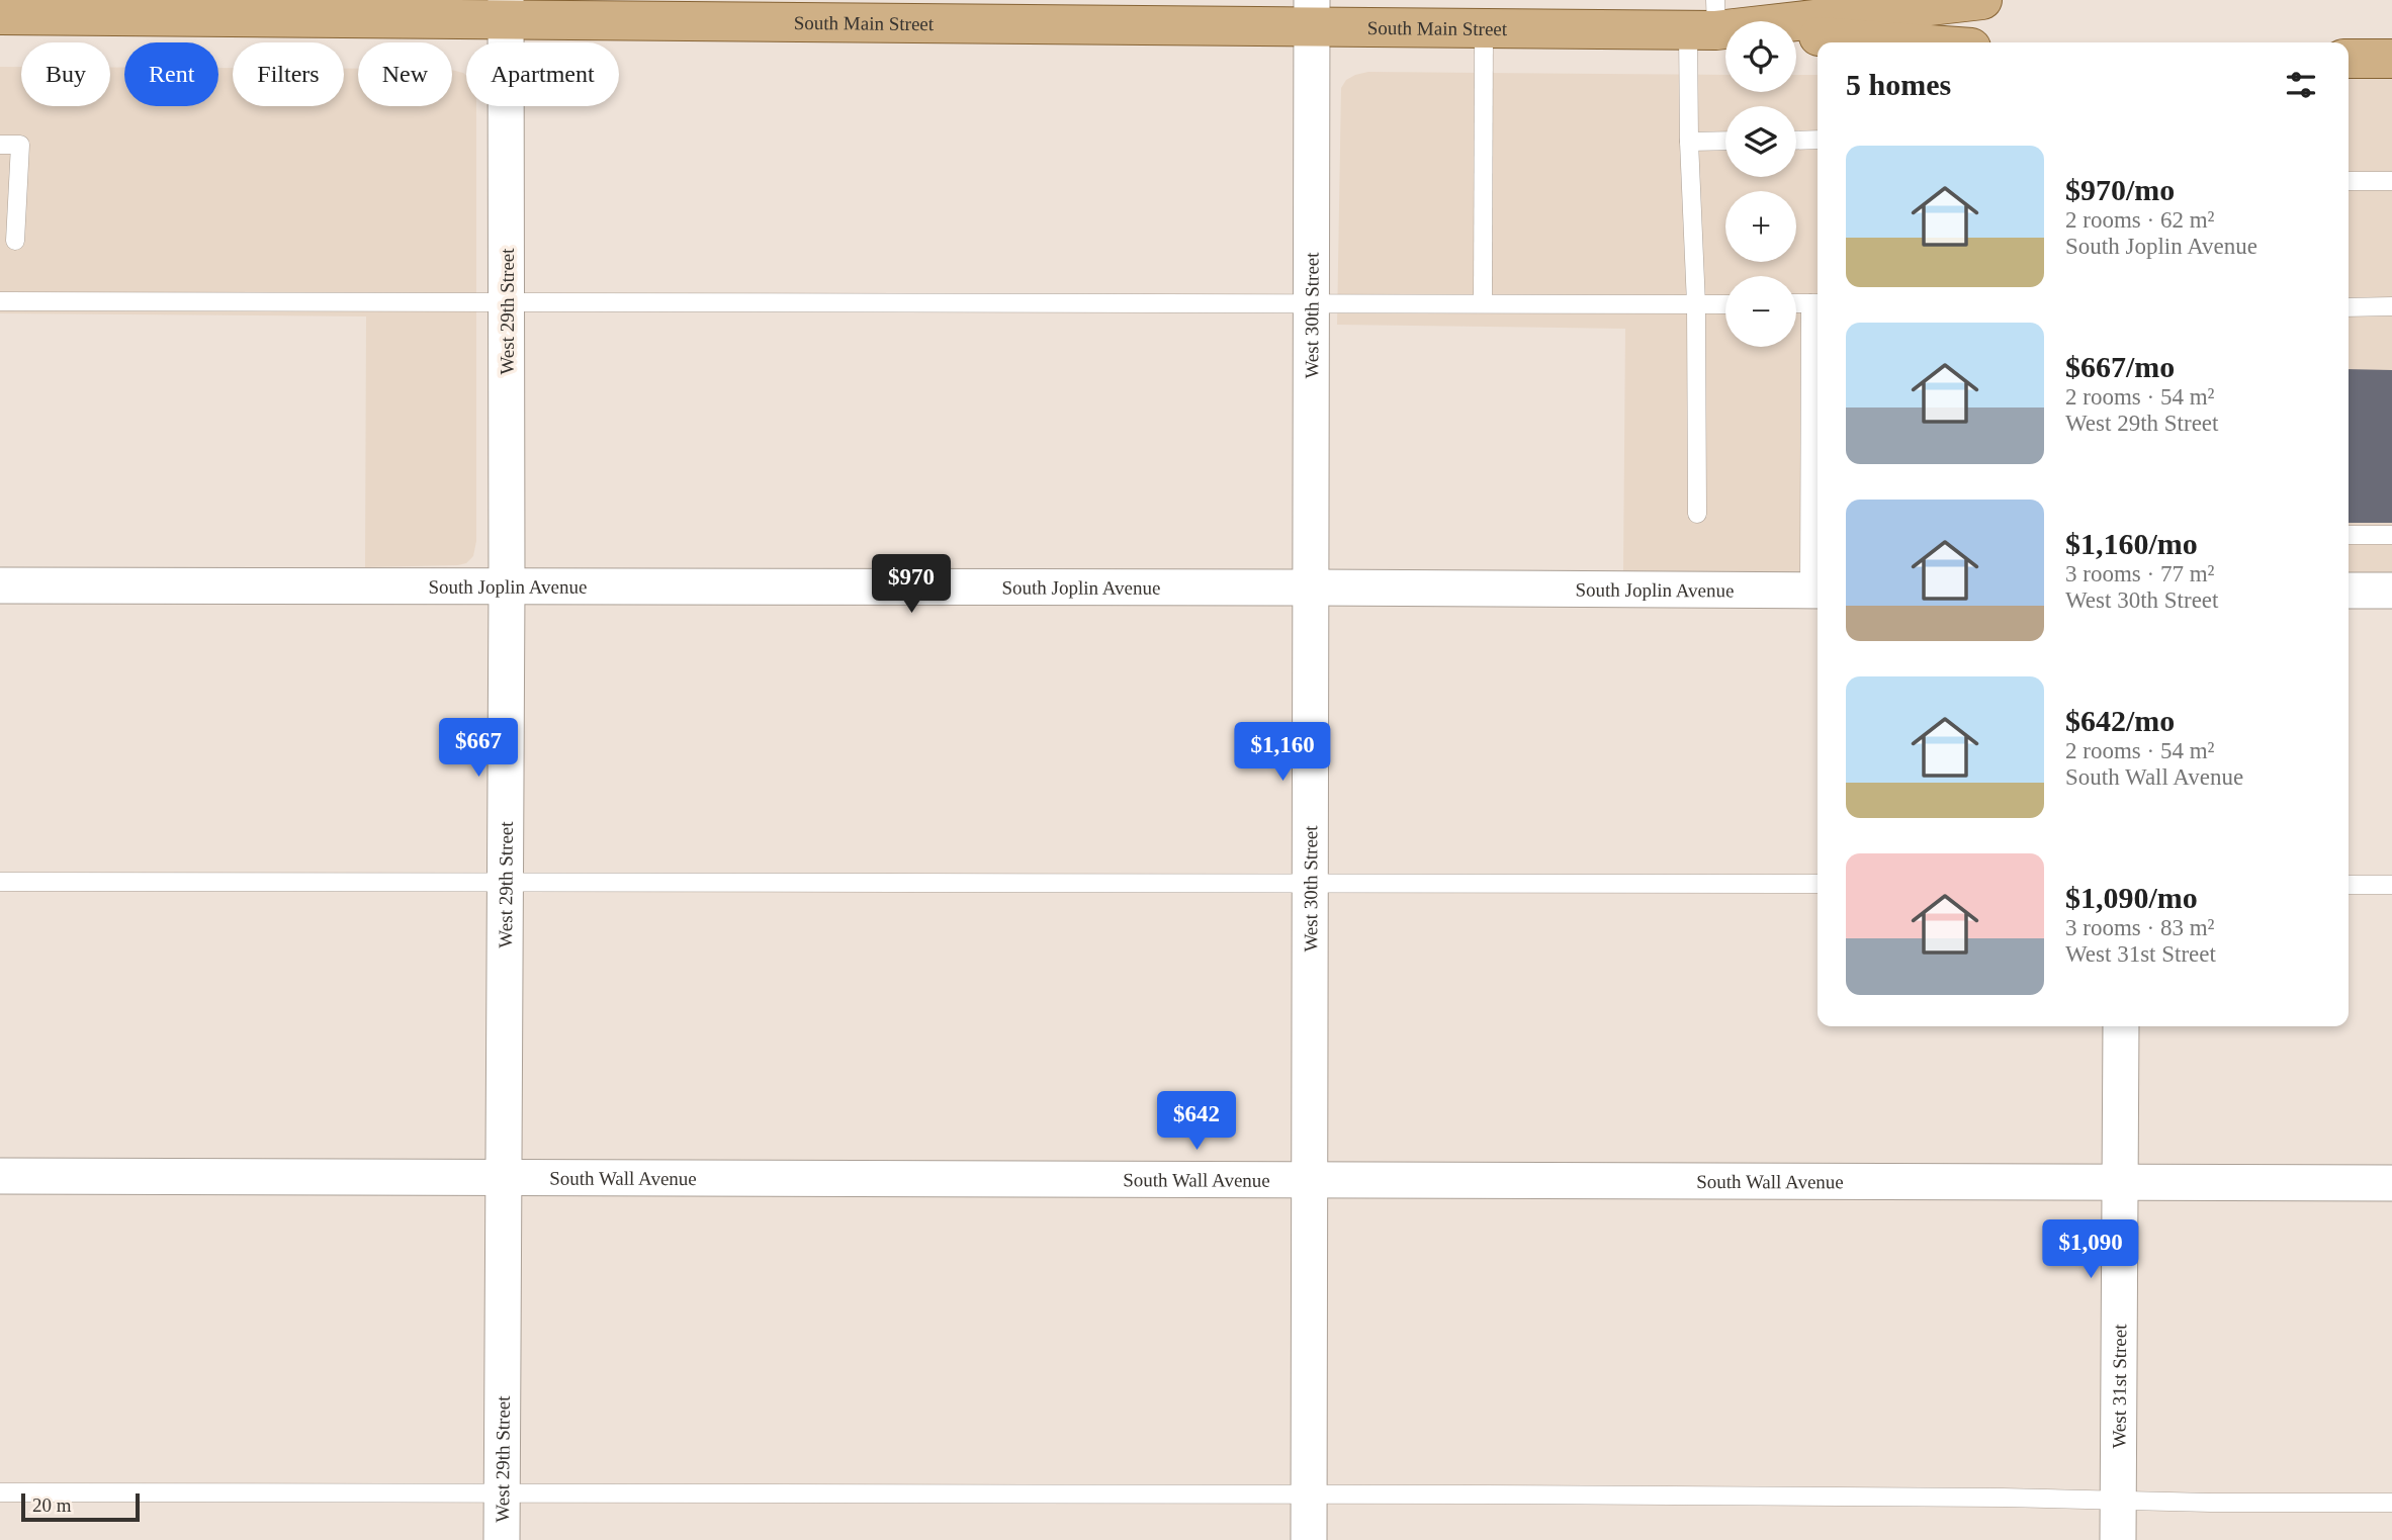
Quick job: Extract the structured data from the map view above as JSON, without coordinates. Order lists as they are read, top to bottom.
{
  "streets": {
    "main road": ["South Main Street"],
    "street": [
      "West 29th Street",
      "West 30th Street",
      "South Joplin Avenue",
      "South Wall Avenue",
      "West 31st Street"
    ]
  },
  "crossings": [
    ["South Main Street", "West 29th Street"],
    ["South Main Street", "West 30th Street"],
    ["West 29th Street", "South Joplin Avenue"],
    ["West 29th Street", "South Wall Avenue"],
    ["West 30th Street", "South Joplin Avenue"],
    ["West 30th Street", "South Wall Avenue"],
    ["South Wall Avenue", "West 31st Street"]
  ],
  "scale_bar": "20 m",
  "page": {
    "map_buttons": ["+", "−"],
    "chip": [
      "Buy",
      "Rent",
      "Filters",
      "New",
      "Apartment"
    ],
    "heading": "5 homes",
    "list": [
      {
        "name": "$970/mo",
        "note": "2 rooms · 62 m² · South Joplin Avenue"
      },
      {
        "name": "$667/mo",
        "note": "2 rooms · 54 m² · West 29th Street"
      },
      {
        "name": "$1,160/mo",
        "note": "3 rooms · 77 m² · West 30th Street"
      },
      {
        "name": "$642/mo",
        "note": "2 rooms · 54 m² · South Wall Avenue"
      },
      {
        "name": "$1,090/mo",
        "note": "3 rooms · 83 m² · West 31st Street"
      }
    ],
    "price": [
      "$970",
      "$667",
      "$1,160",
      "$642",
      "$1,090"
    ],
    "scale": "20 m"
  }
}
